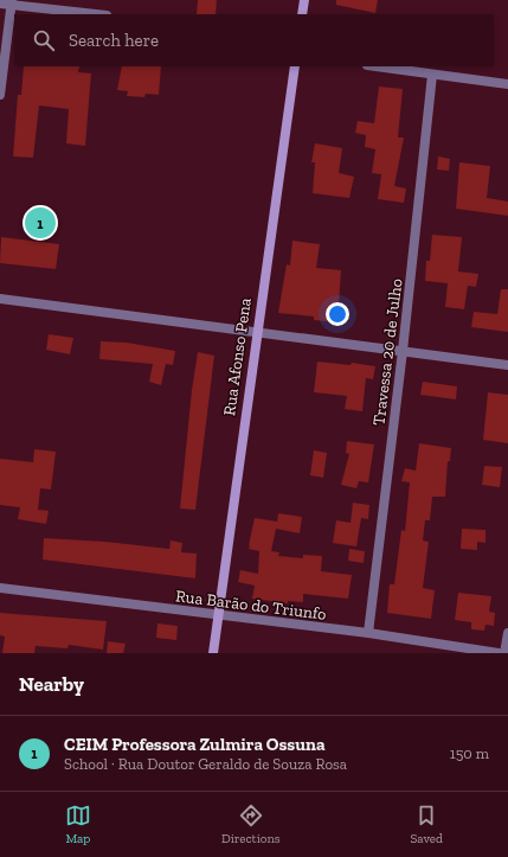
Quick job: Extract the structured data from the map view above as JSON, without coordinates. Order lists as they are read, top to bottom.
{
  "streets": {
    "street": ["Travessa 20 de Julho", "Rua Afonso Pena", "Rua Barão do Triunfo"]
  },
  "crossings": [
    ["Travessa 20 de Julho", "Rua Barão do Triunfo"],
    ["Rua Afonso Pena", "Rua Barão do Triunfo"]
  ],
  "page": {
    "search": "Search here",
    "pins": "1",
    "heading": "Nearby",
    "list": [
      {
        "mark": "1",
        "name": "CEIM Professora Zulmira Ossuna",
        "note": "School · Rua Doutor Geraldo de Souza Rosa",
        "value": "150 m"
      }
    ],
    "nav": ["Map", "Directions", "Saved"]
  }
}
